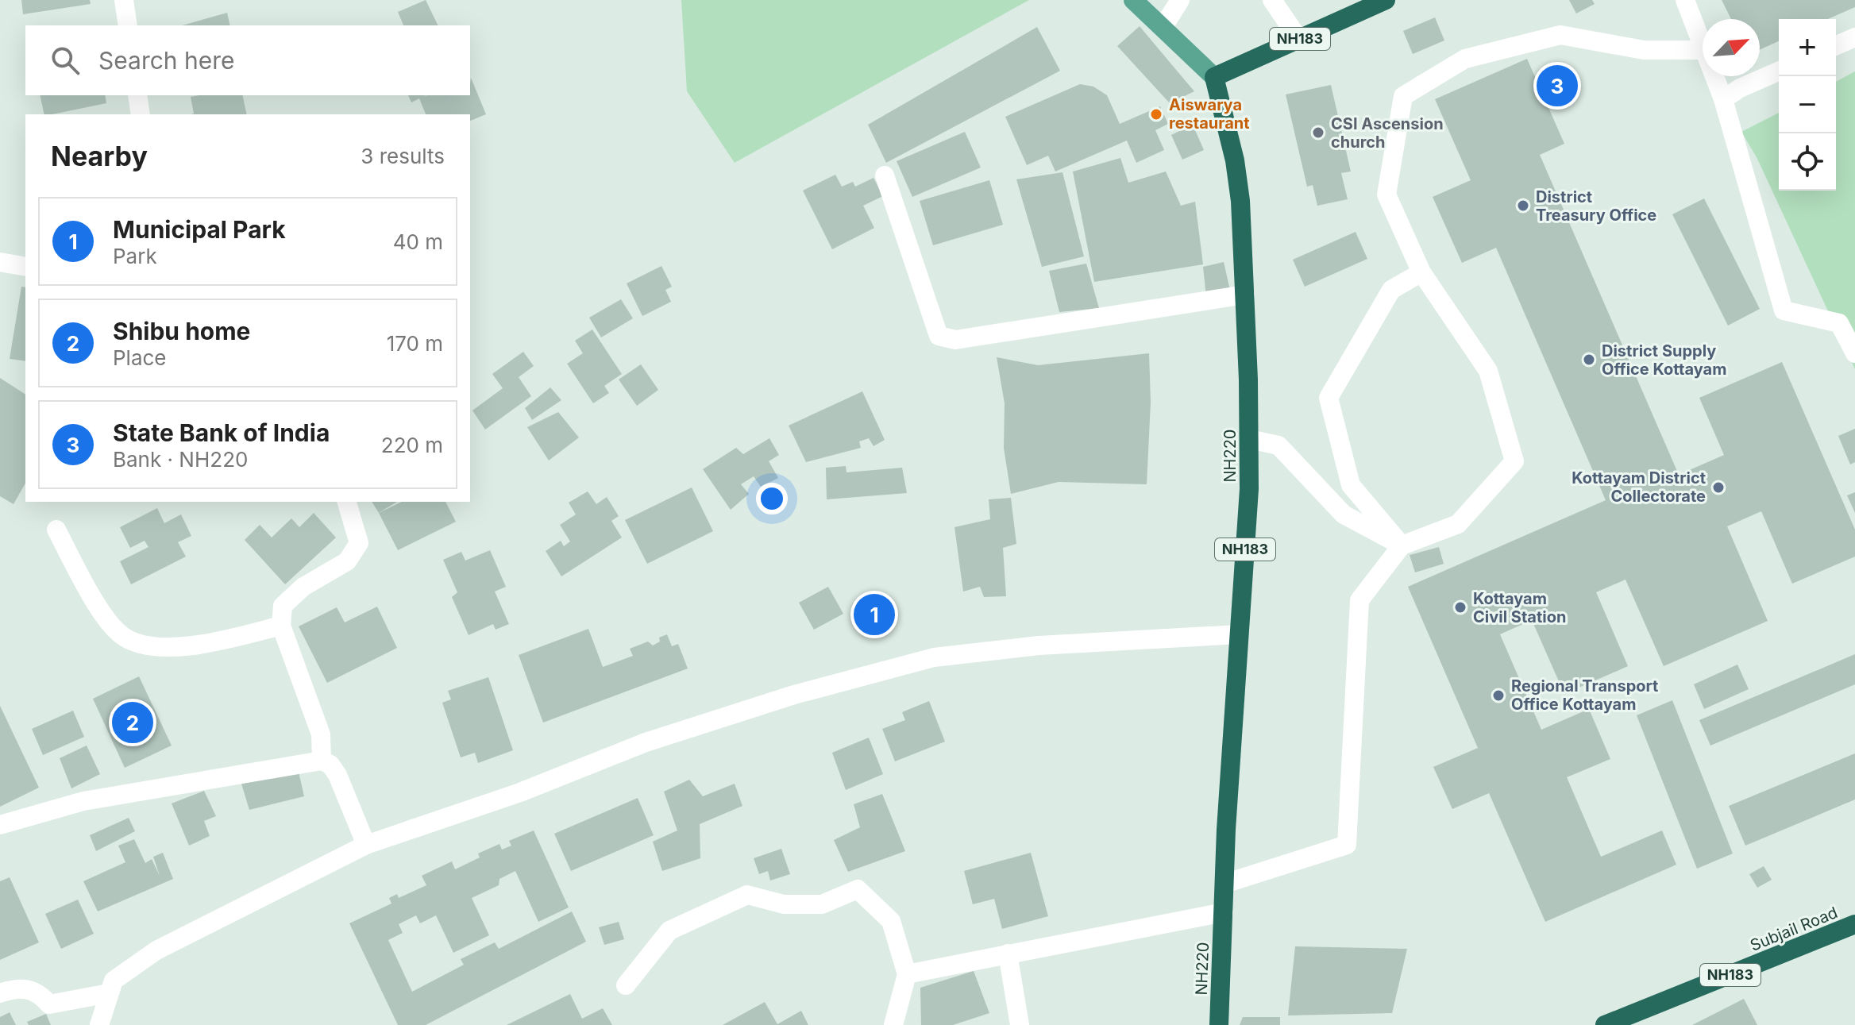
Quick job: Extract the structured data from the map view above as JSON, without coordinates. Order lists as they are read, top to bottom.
{
  "streets": {
    "highway": ["NH183", "NH220", "Subjail Road"]
  },
  "crossings": [
    ["NH183", "NH220"]
  ],
  "places": [
    "Aiswarya restaurant",
    "CSI Ascension church",
    "District Treasury Office",
    "District Supply Office Kottayam",
    "Kottayam District Collectorate",
    "Kottayam Civil Station",
    "Regional Transport Office Kottayam"
  ],
  "north": "top right",
  "page": {
    "map_buttons": ["+", "−"],
    "search": "Search here",
    "pins": ["3", "1", "2"],
    "heading": ["Nearby", "3 results"],
    "list": [
      {
        "mark": "1",
        "name": "Municipal Park",
        "note": "Park",
        "value": "40 m"
      },
      {
        "mark": "2",
        "name": "Shibu home",
        "note": "Place",
        "value": "170 m"
      },
      {
        "mark": "3",
        "name": "State Bank of India",
        "note": "Bank · NH220",
        "value": "220 m"
      }
    ]
  }
}
